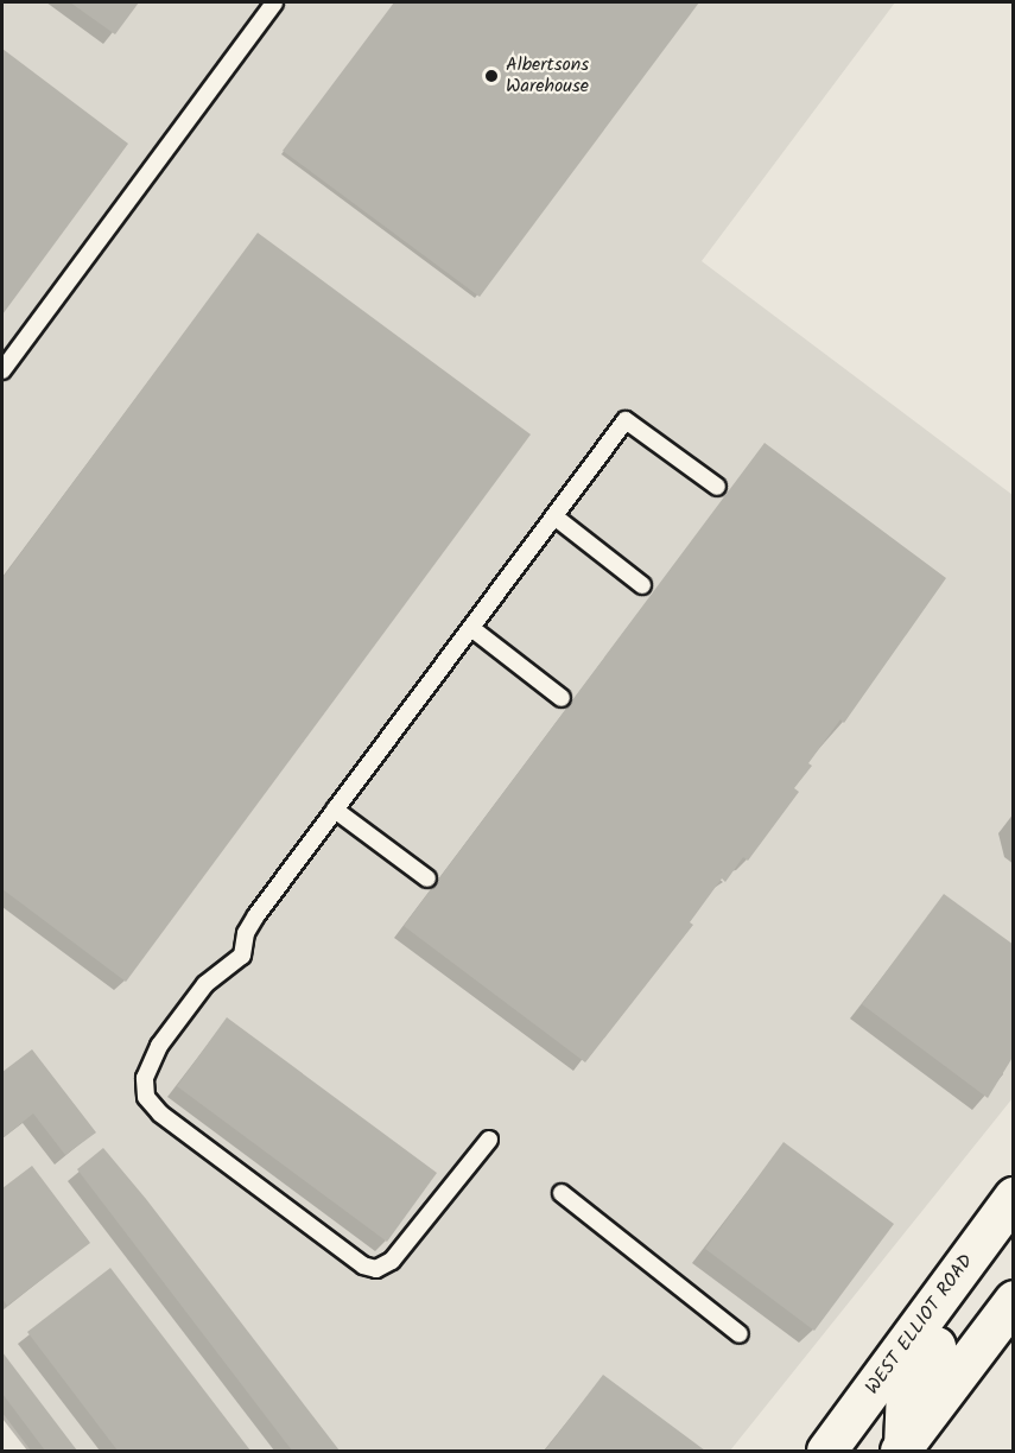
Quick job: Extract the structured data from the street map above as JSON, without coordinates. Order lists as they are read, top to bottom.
{
  "streets": {
    "main road": ["WEST ELLIOT ROAD"]
  },
  "places": ["Albertsons Warehouse"]
}
